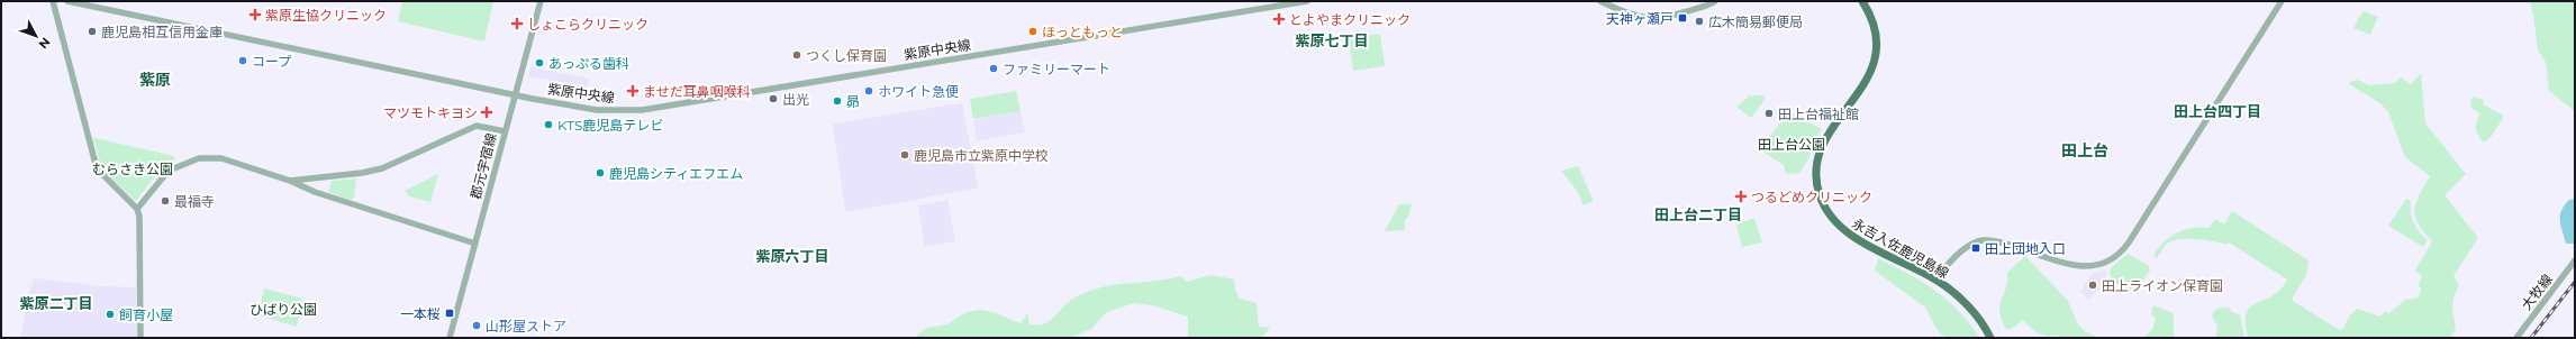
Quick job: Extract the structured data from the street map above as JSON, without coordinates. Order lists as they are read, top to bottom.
{
  "streets": {
    "main road": ["永吉入佐鹿児島線"],
    "street": ["紫原中央線", "郡元宇宿線", "大牧線"]
  },
  "crossings": [
    ["紫原中央線", "郡元宇宿線"]
  ],
  "districts": [
    "紫原七丁目",
    "紫原",
    "田上台四丁目",
    "田上台",
    "田上台二丁目",
    "紫原六丁目",
    "紫原二丁目"
  ],
  "parks": ["田上台公園", "むらさき公園", "ひばり公園"],
  "places": {
    "health": [
      "紫原生協クリニック",
      "とよやまクリニック",
      "しょこらクリニック",
      "ませだ耳鼻咽喉科",
      "マツモトキヨシ",
      "つるどめクリニック"
    ],
    "transit": ["天神ヶ瀬戸", "田上団地入口", "一本桜"],
    "other": [
      "広木簡易郵便局",
      "鹿児島相互信用金庫",
      "ほっともっと",
      "つくし保育園",
      "コープ",
      "あっぷる歯科",
      "ファミリーマート",
      "ホワイト急便",
      "出光",
      "昴",
      "田上台福祉館",
      "KTS鹿児島テレビ",
      "鹿児島市立紫原中学校",
      "鹿児島シティエフエム",
      "最福寺",
      "田上ライオン保育園",
      "飼育小屋",
      "山形屋ストア"
    ]
  },
  "north": "bottom right"
}
